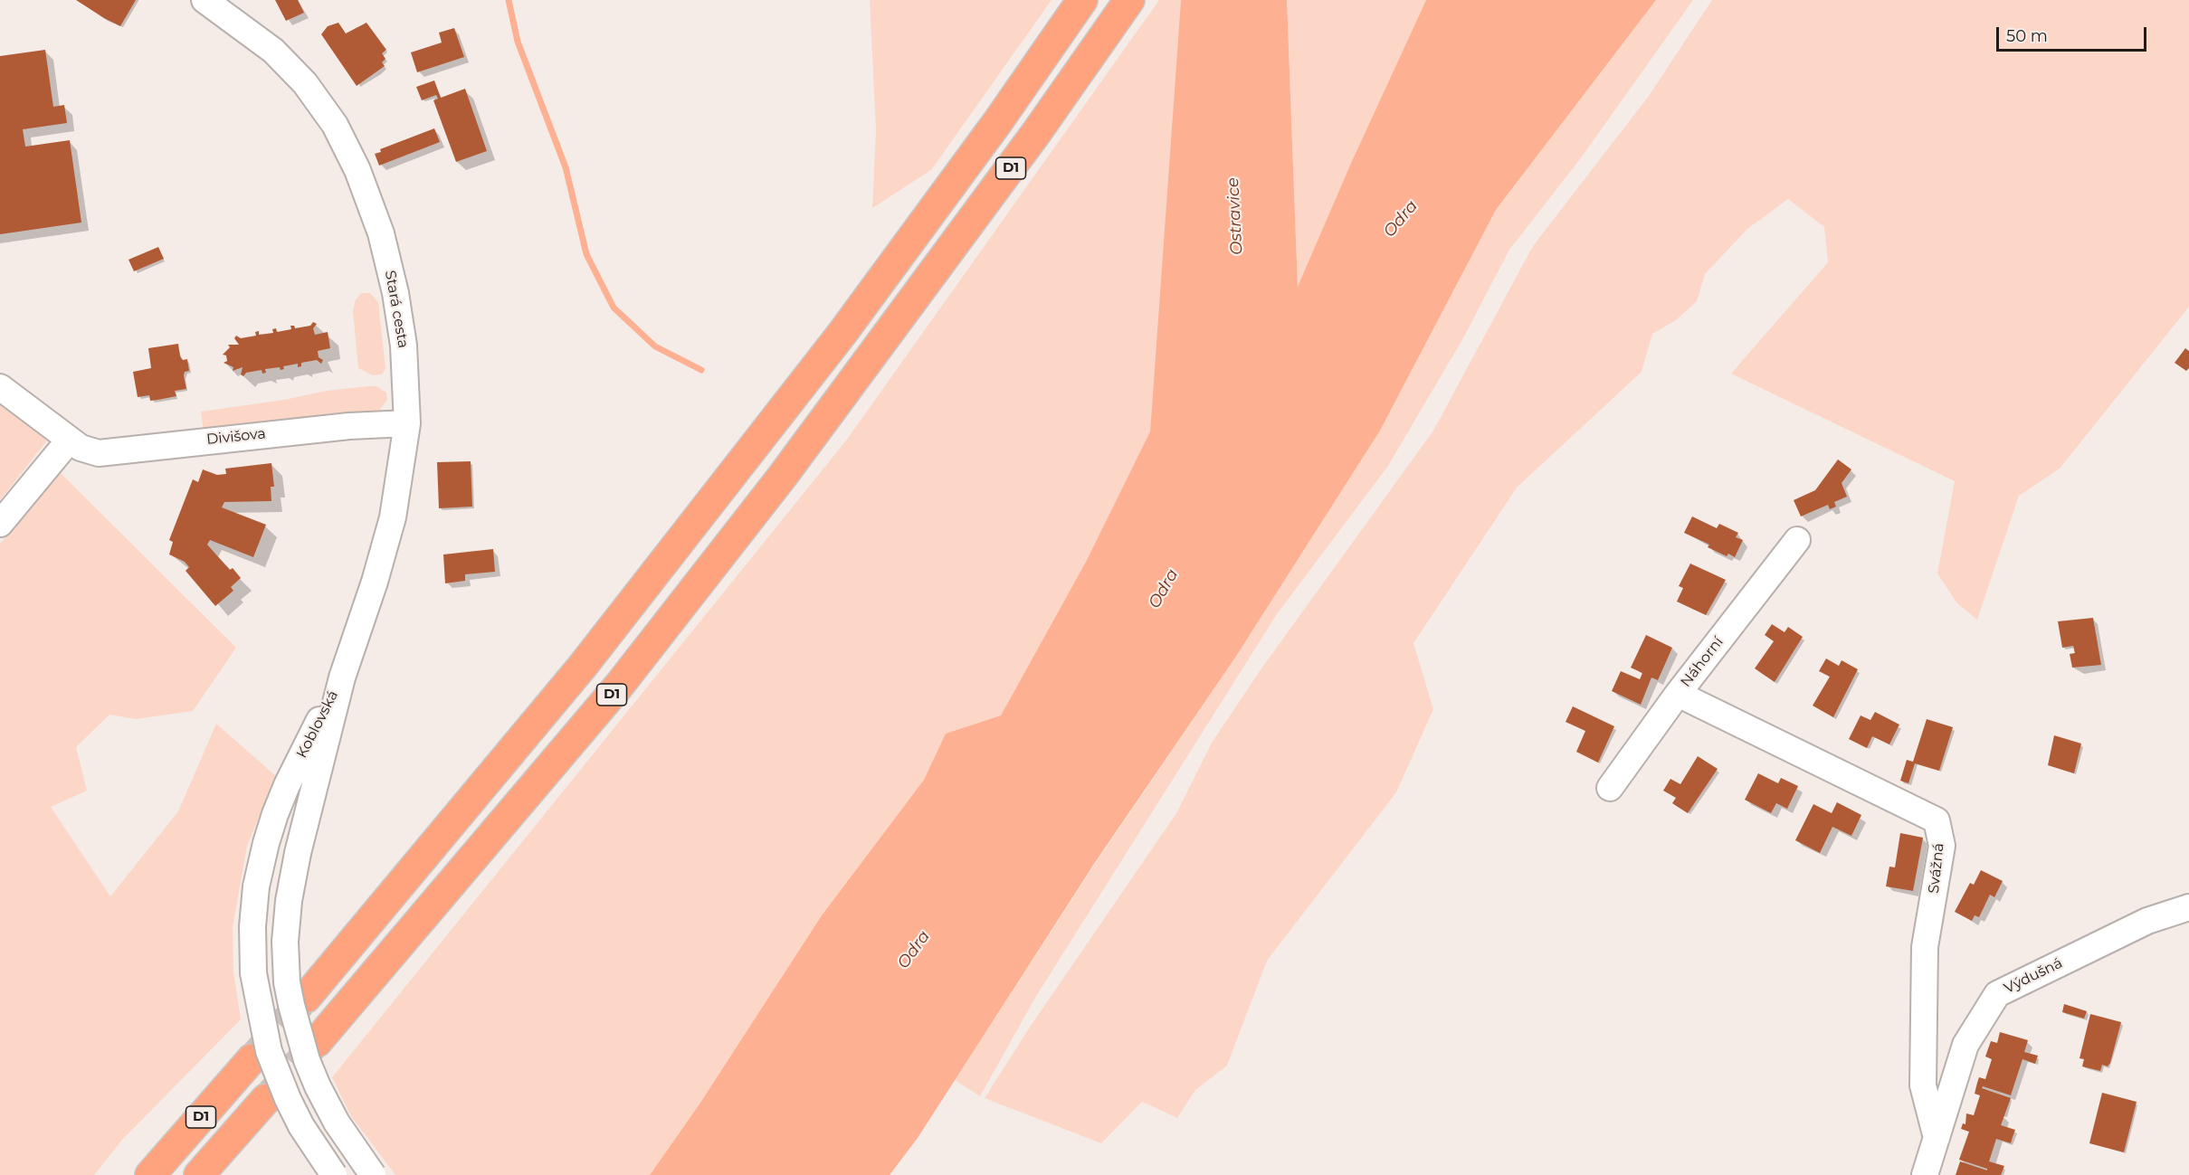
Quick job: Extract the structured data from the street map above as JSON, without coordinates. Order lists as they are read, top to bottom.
{
  "streets": {
    "highway": ["D1"],
    "street": [
      "Stará cesta",
      "Divišova",
      "Náhorní",
      "Koblovská",
      "Svážná",
      "Výdušná"
    ]
  },
  "crossings": [
    ["Stará cesta", "Divišova"],
    ["Stará cesta", "Koblovská"],
    ["Náhorní", "Svážná"],
    ["Svážná", "Výdušná"]
  ],
  "water": ["Ostravice", "Odra"],
  "scale_bar": "50 m"
}
